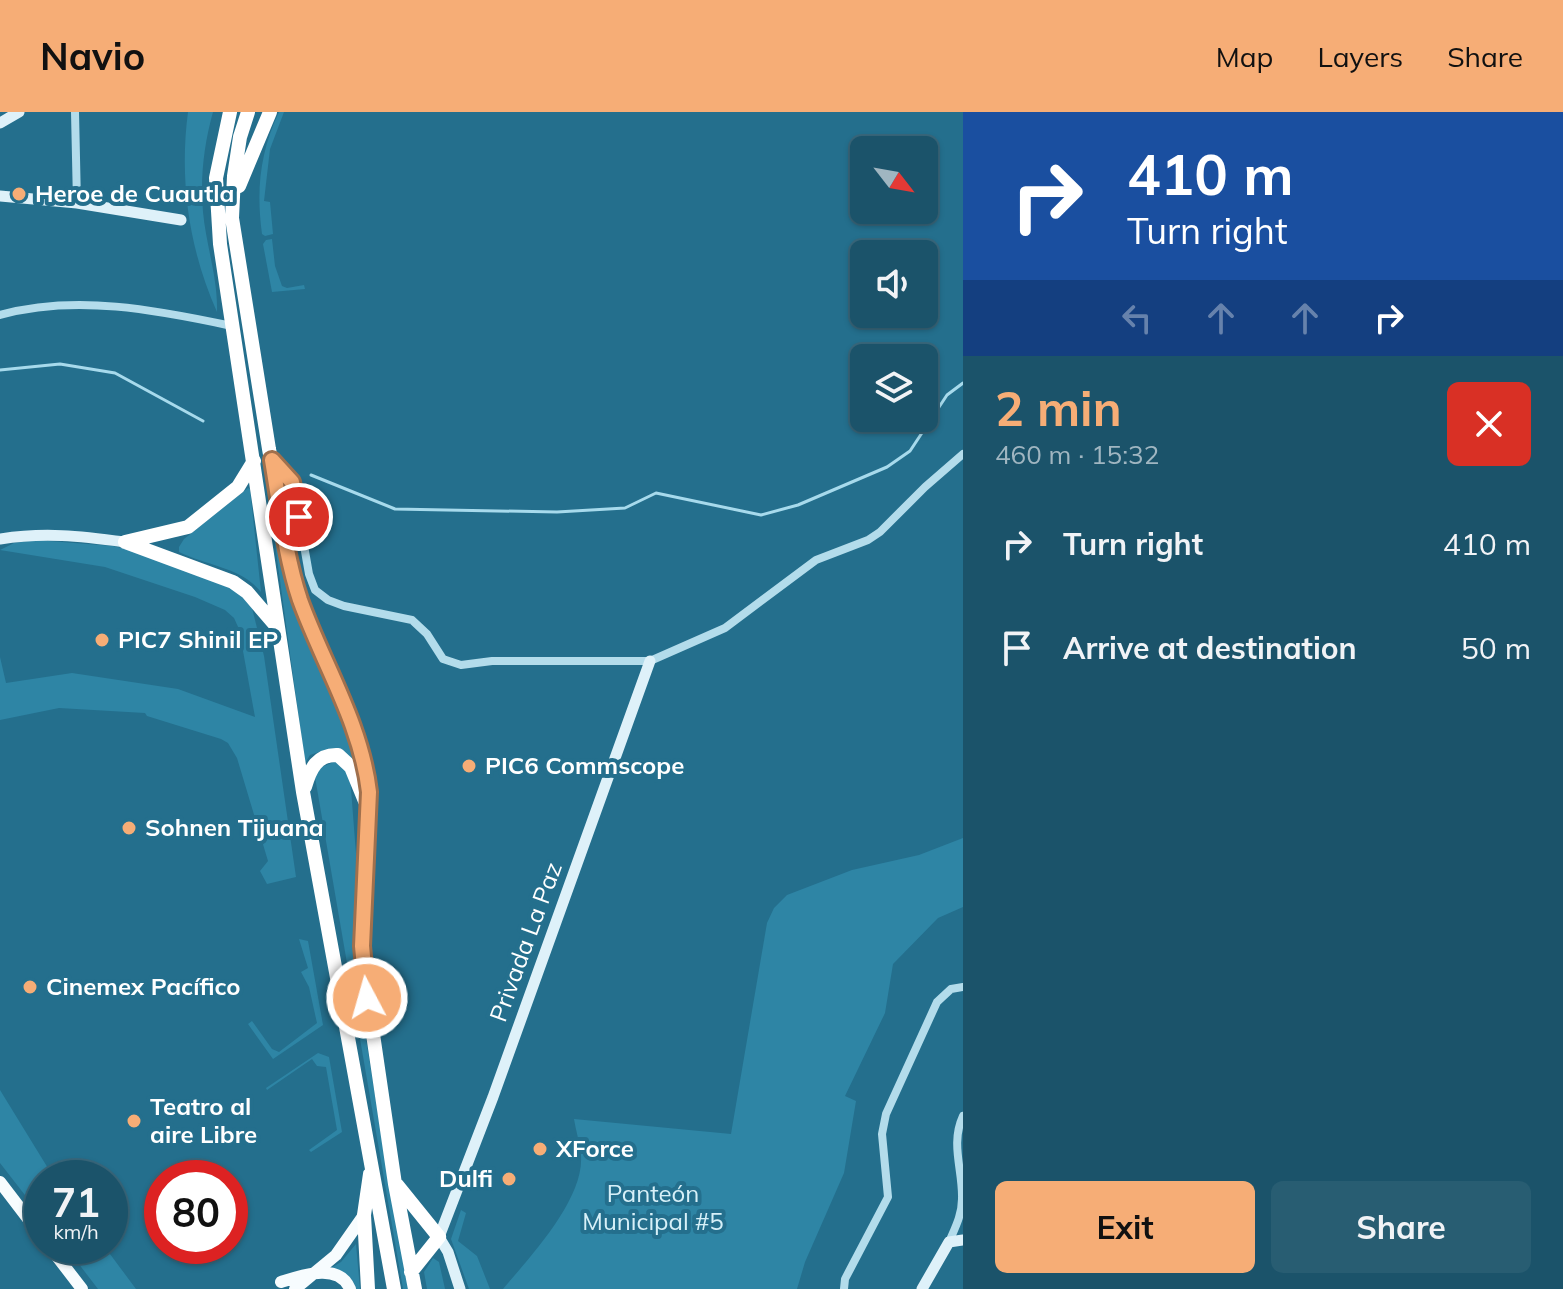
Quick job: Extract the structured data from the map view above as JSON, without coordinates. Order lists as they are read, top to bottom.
{
  "streets": {
    "street": ["Privada La Paz"]
  },
  "parks": ["Panteón Municipal #5"],
  "places": [
    "Heroe de Cuautla",
    "PIC7 Shinil EP",
    "PIC6 Commscope",
    "Sohnen Tijuana",
    "Cinemex Pacífico",
    "Teatro al aire Libre",
    "XForce",
    "Dulfi"
  ],
  "north": "bottom right",
  "page": {
    "header": "Navio",
    "nav": ["Map", "Layers", "Share"],
    "turn": ["410 m", "Turn right"],
    "heading": ["2 min", "460 m · 15:32"],
    "list": [
      {
        "name": "Turn right",
        "value": "410 m"
      },
      {
        "name": "Arrive at destination",
        "value": "50 m"
      }
    ],
    "speed": "71 km/h",
    "limit": "80",
    "buttons": ["Exit", "Share"]
  }
}
